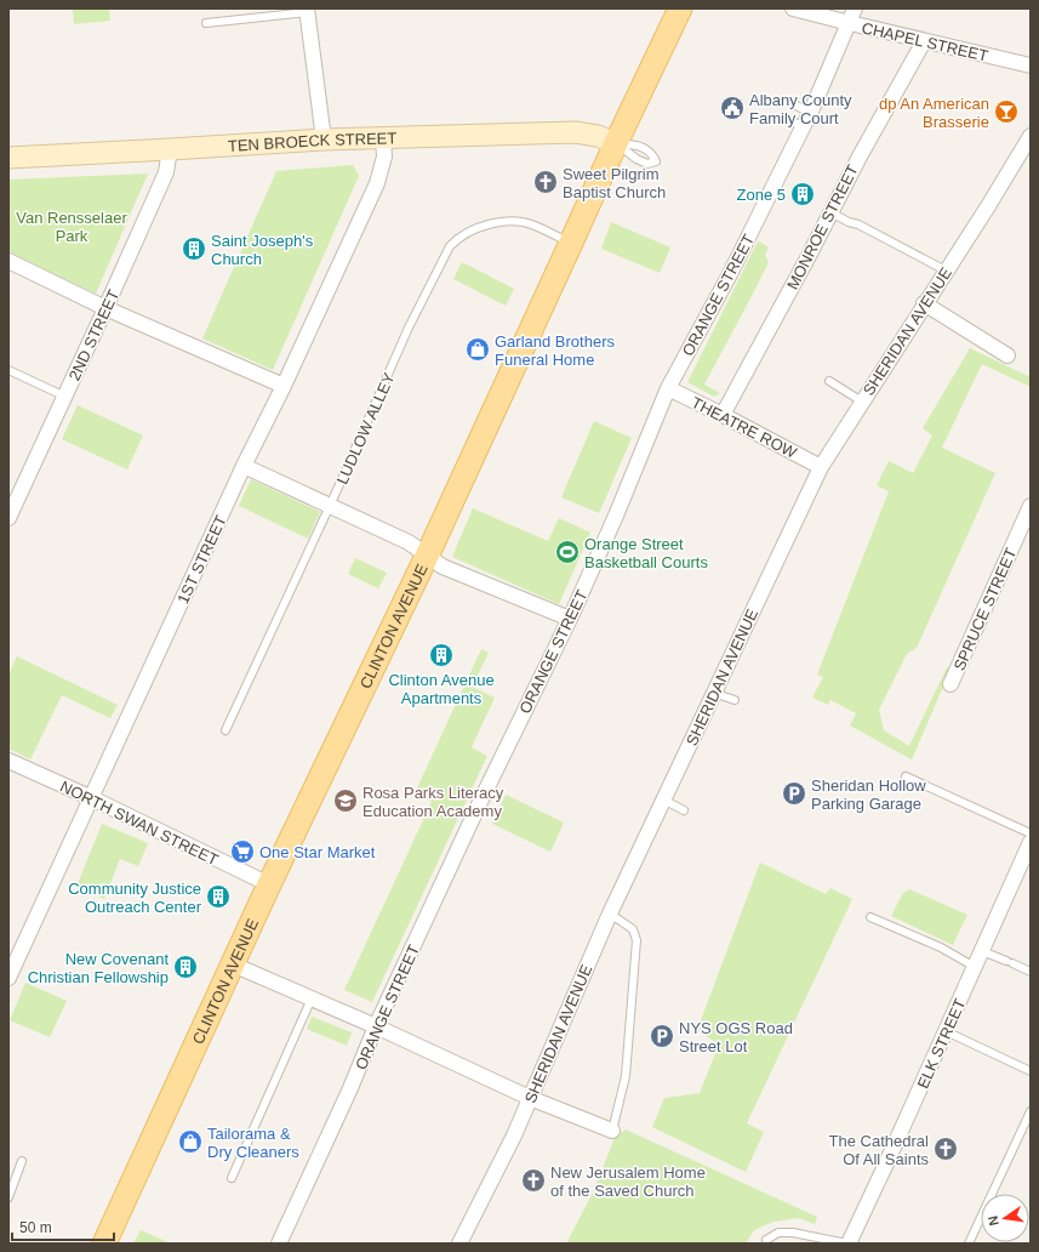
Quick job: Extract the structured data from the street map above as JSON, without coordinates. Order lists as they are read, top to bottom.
{
  "streets": {
    "main road": ["CLINTON AVENUE"],
    "street": [
      "CHAPEL STREET",
      "TEN BROECK STREET",
      "MONROE STREET",
      "ORANGE STREET",
      "SHERIDAN AVENUE",
      "2ND STREET",
      "THEATRE ROW",
      "1ST STREET",
      "SPRUCE STREET",
      "NORTH SWAN STREET",
      "ELK STREET"
    ],
    "lane": ["LUDLOW ALLEY"]
  },
  "crossings": [
    ["CHAPEL STREET", "MONROE STREET"],
    ["CHAPEL STREET", "ORANGE STREET"],
    ["TEN BROECK STREET", "2ND STREET"],
    ["TEN BROECK STREET", "1ST STREET"],
    ["TEN BROECK STREET", "CLINTON AVENUE"],
    ["MONROE STREET", "THEATRE ROW"],
    ["ORANGE STREET", "THEATRE ROW"],
    ["SHERIDAN AVENUE", "THEATRE ROW"],
    ["LUDLOW ALLEY", "CLINTON AVENUE"],
    ["1ST STREET", "NORTH SWAN STREET"],
    ["CLINTON AVENUE", "NORTH SWAN STREET"]
  ],
  "parks": ["Van Rensselaer Park"],
  "places": {
    "public building": ["Albany County Family Court"],
    "bar": ["dp An American Brasserie"],
    "church": ["Sweet Pilgrim Baptist Church", "The Cathedral Of All Saints", "New Jerusalem Home of the Saved Church"],
    "building": [
      "Zone 5",
      "Saint Joseph's Church",
      "Clinton Avenue Apartments",
      "Community Justice Outreach Center",
      "New Covenant Christian Fellowship"
    ],
    "shop": ["Garland Brothers Funeral Home", "Tailorama & Dry Cleaners"],
    "sports": ["Orange Street Basketball Courts"],
    "parking": ["Sheridan Hollow Parking Garage", "NYS OGS Road Street Lot"],
    "school or university": ["Rosa Parks Literacy Education Academy"],
    "supermarket": ["One Star Market"]
  },
  "scale_bar": "50 m",
  "north": "left"
}
